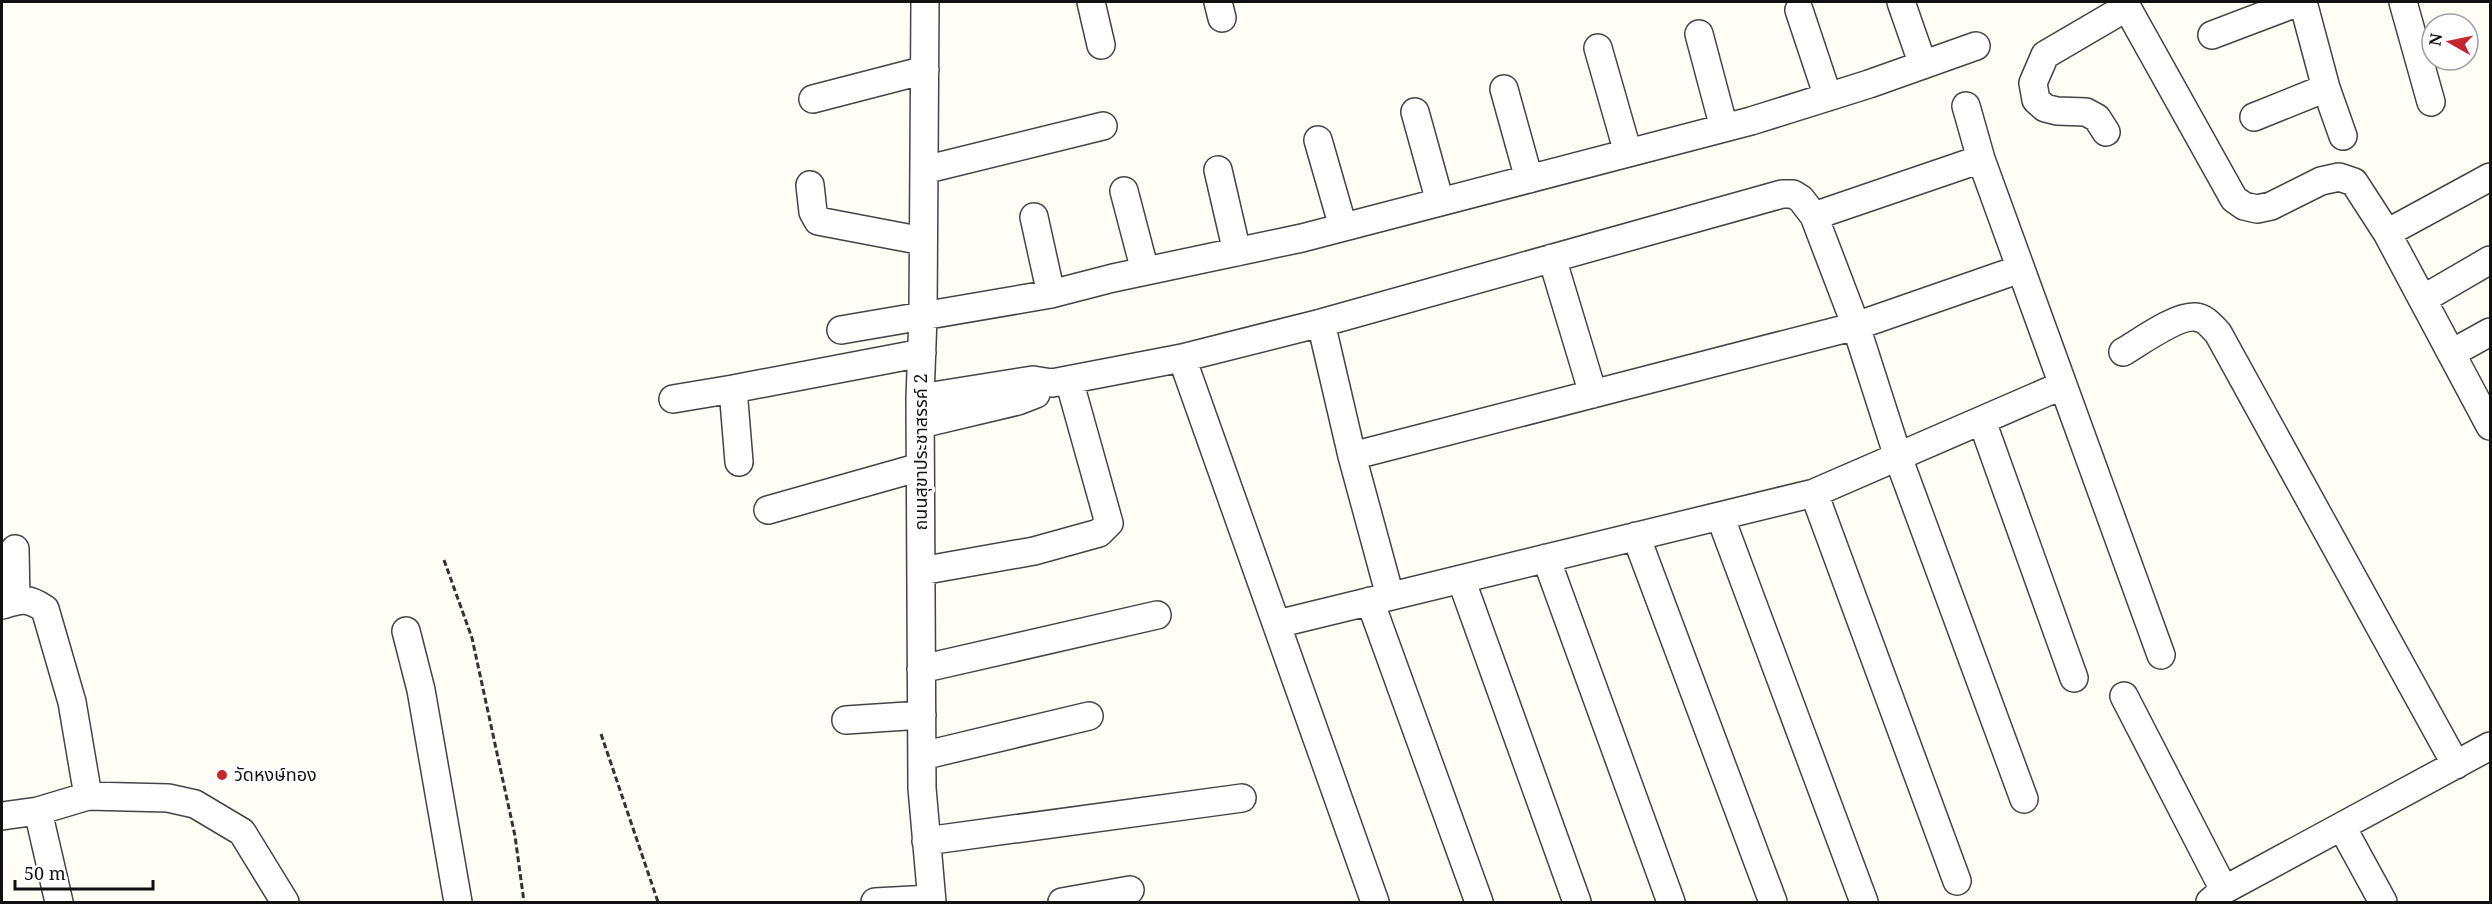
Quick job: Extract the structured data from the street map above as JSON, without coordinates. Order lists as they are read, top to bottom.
{
  "streets": {
    "street": ["ถนนสุขาประชาสรรค์ 2"]
  },
  "places": ["วัดหงษ์ทอง"],
  "scale_bar": "50 m",
  "north": "left"
}
